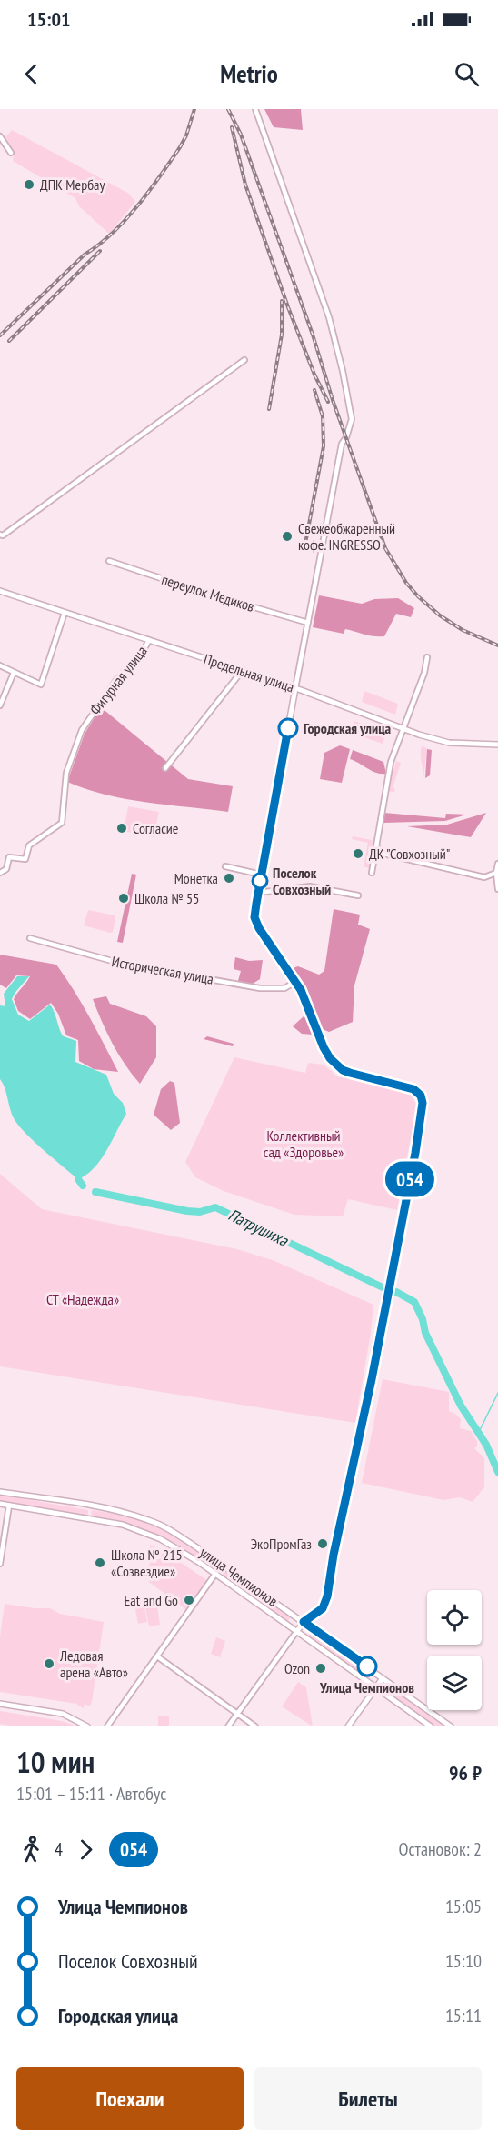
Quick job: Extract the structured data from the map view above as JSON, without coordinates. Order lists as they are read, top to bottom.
{
  "streets": {
    "street": [
      "переулок Медиков",
      "Предельная улица",
      "Фигурная улица",
      "Историческая улица",
      "улица Чемпионов"
    ]
  },
  "crossings": [
    ["Предельная улица", "Фигурная улица"]
  ],
  "water": ["Патрушиха"],
  "parks": ["Коллективный сад «Здоровье»", "СТ «Надежда»"],
  "places": [
    "ДПК Мербау",
    "Свежеобжаренный кофе. INGRESSO",
    "Городская улица",
    "Согласие",
    "ДК \"Совхозный\"",
    "Монетка",
    "Поселок Совхозный",
    "Школа № 55",
    "ЭкоПромГаз",
    "Школа № 215 «Созвездие»",
    "Eat and Go",
    "Ледовая арена «Авто»",
    "Улица Чемпионов",
    "Ozon"
  ],
  "lines": ["bus line 054"],
  "page": {
    "status": "15:01",
    "header": "Metrio",
    "on_map": "054",
    "heading": ["10 мин", "15:01 – 15:11 · Автобус", "96 ₽"],
    "legs": ["4", "054", "Остановок: 2"],
    "list": [
      {
        "name": "Улица Чемпионов",
        "value": "15:05"
      },
      {
        "name": "Поселок Совхозный",
        "value": "15:10"
      },
      {
        "name": "Городская улица",
        "value": "15:11"
      }
    ],
    "buttons": ["Поехали", "Билеты"]
  }
}
